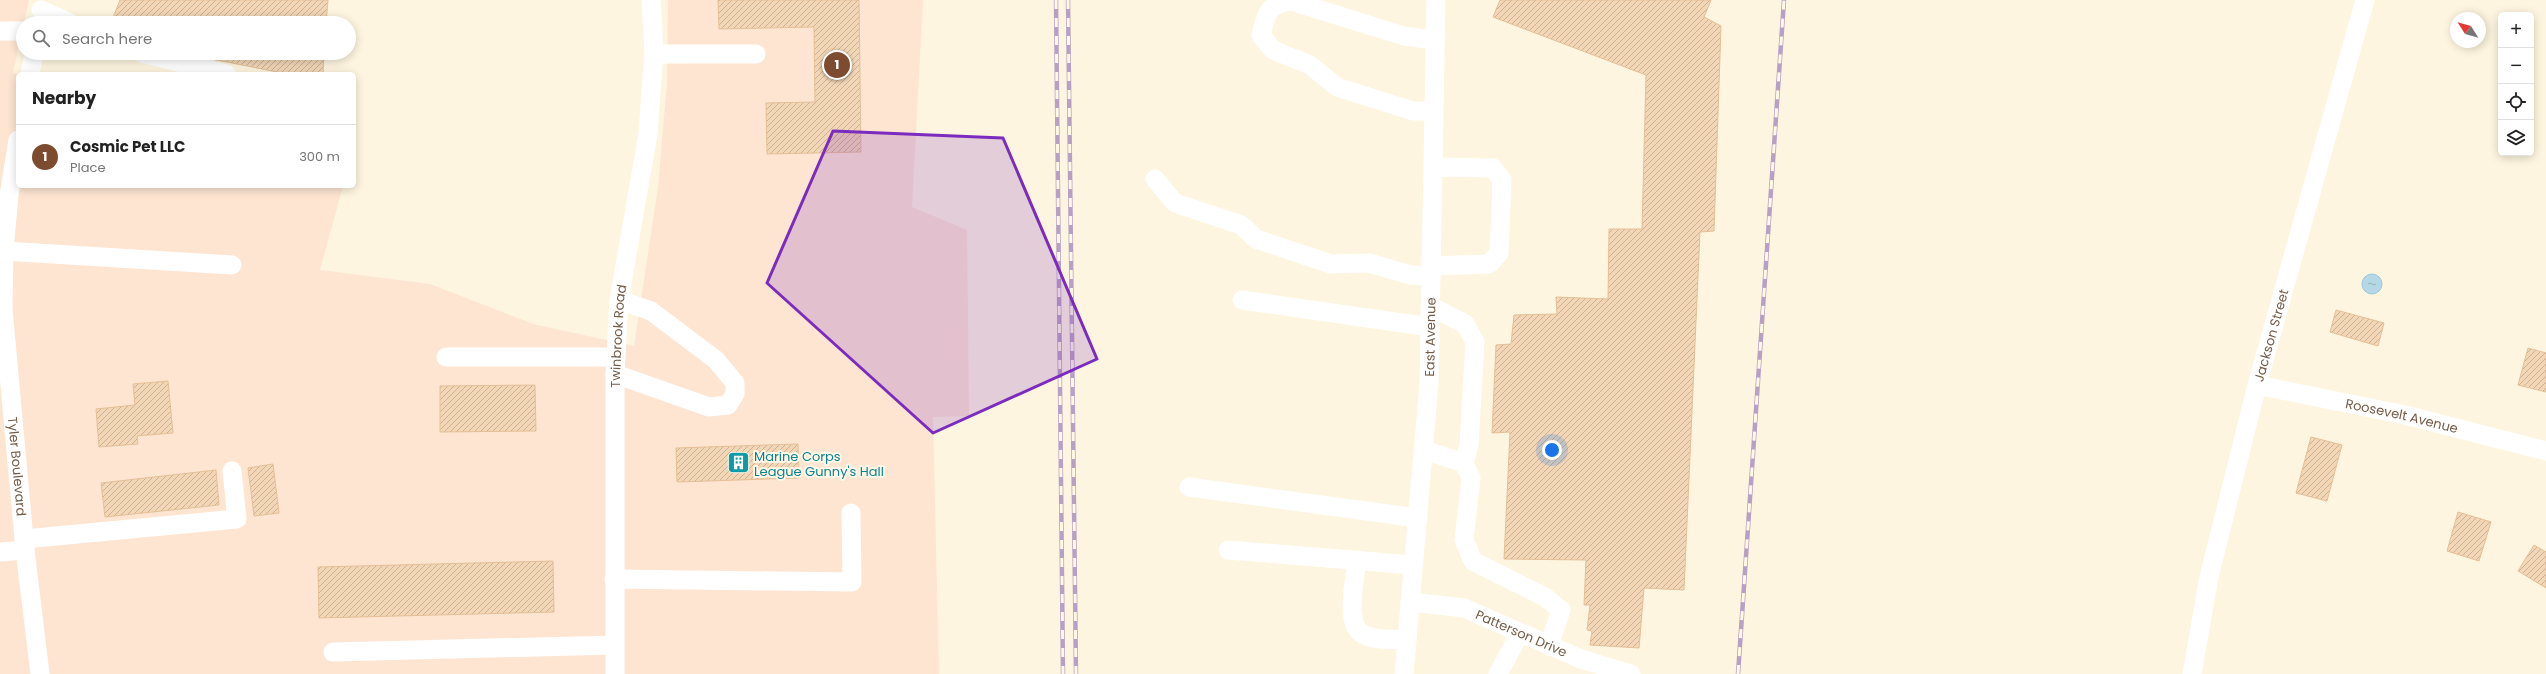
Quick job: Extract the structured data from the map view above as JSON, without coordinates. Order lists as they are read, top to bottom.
{
  "streets": {
    "street": [
      "Jackson Street",
      "Twinbrook Road",
      "East Avenue",
      "Roosevelt Avenue",
      "Tyler Boulevard",
      "Patterson Drive"
    ]
  },
  "crossings": [
    ["Jackson Street", "Roosevelt Avenue"],
    ["East Avenue", "Patterson Drive"]
  ],
  "places": {
    "building": ["Marine Corps League Gunny's Hall"]
  },
  "north": "top left",
  "page": {
    "map_buttons": ["+", "−"],
    "search": "Search here",
    "pins": "1",
    "heading": "Nearby",
    "list": [
      {
        "mark": "1",
        "name": "Cosmic Pet LLC",
        "note": "Place",
        "value": "300 m"
      }
    ]
  }
}
